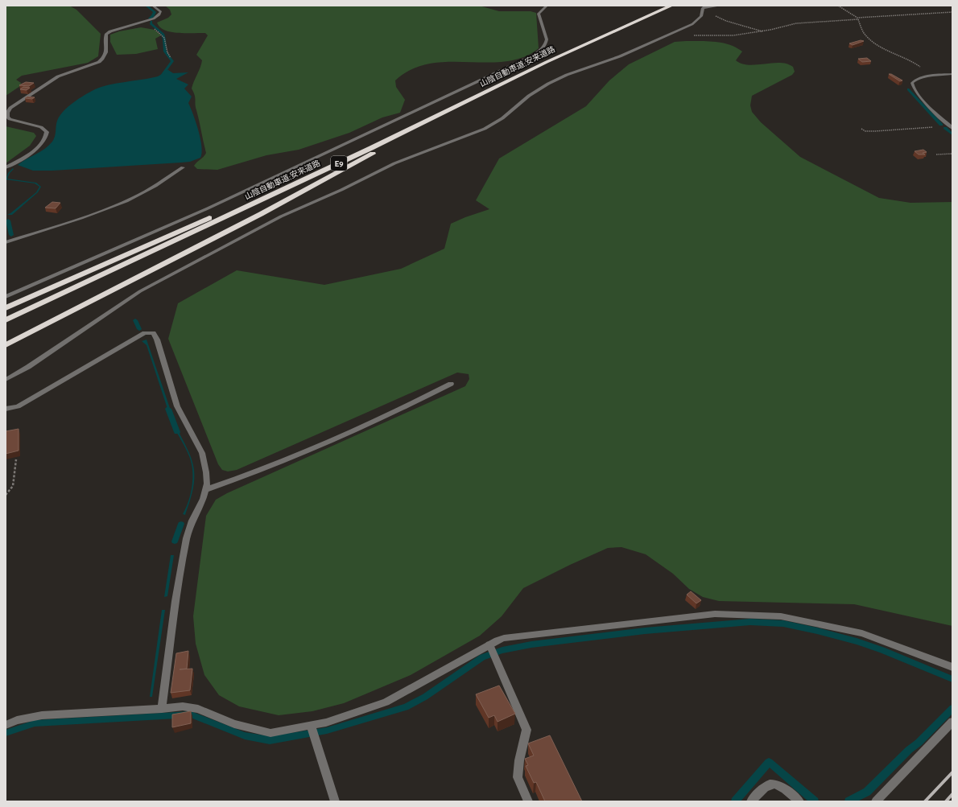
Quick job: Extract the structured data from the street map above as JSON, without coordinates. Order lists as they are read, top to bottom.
{
  "streets": {
    "highway": ["山陰自動車道;安来道路", "E9"]
  }
}
